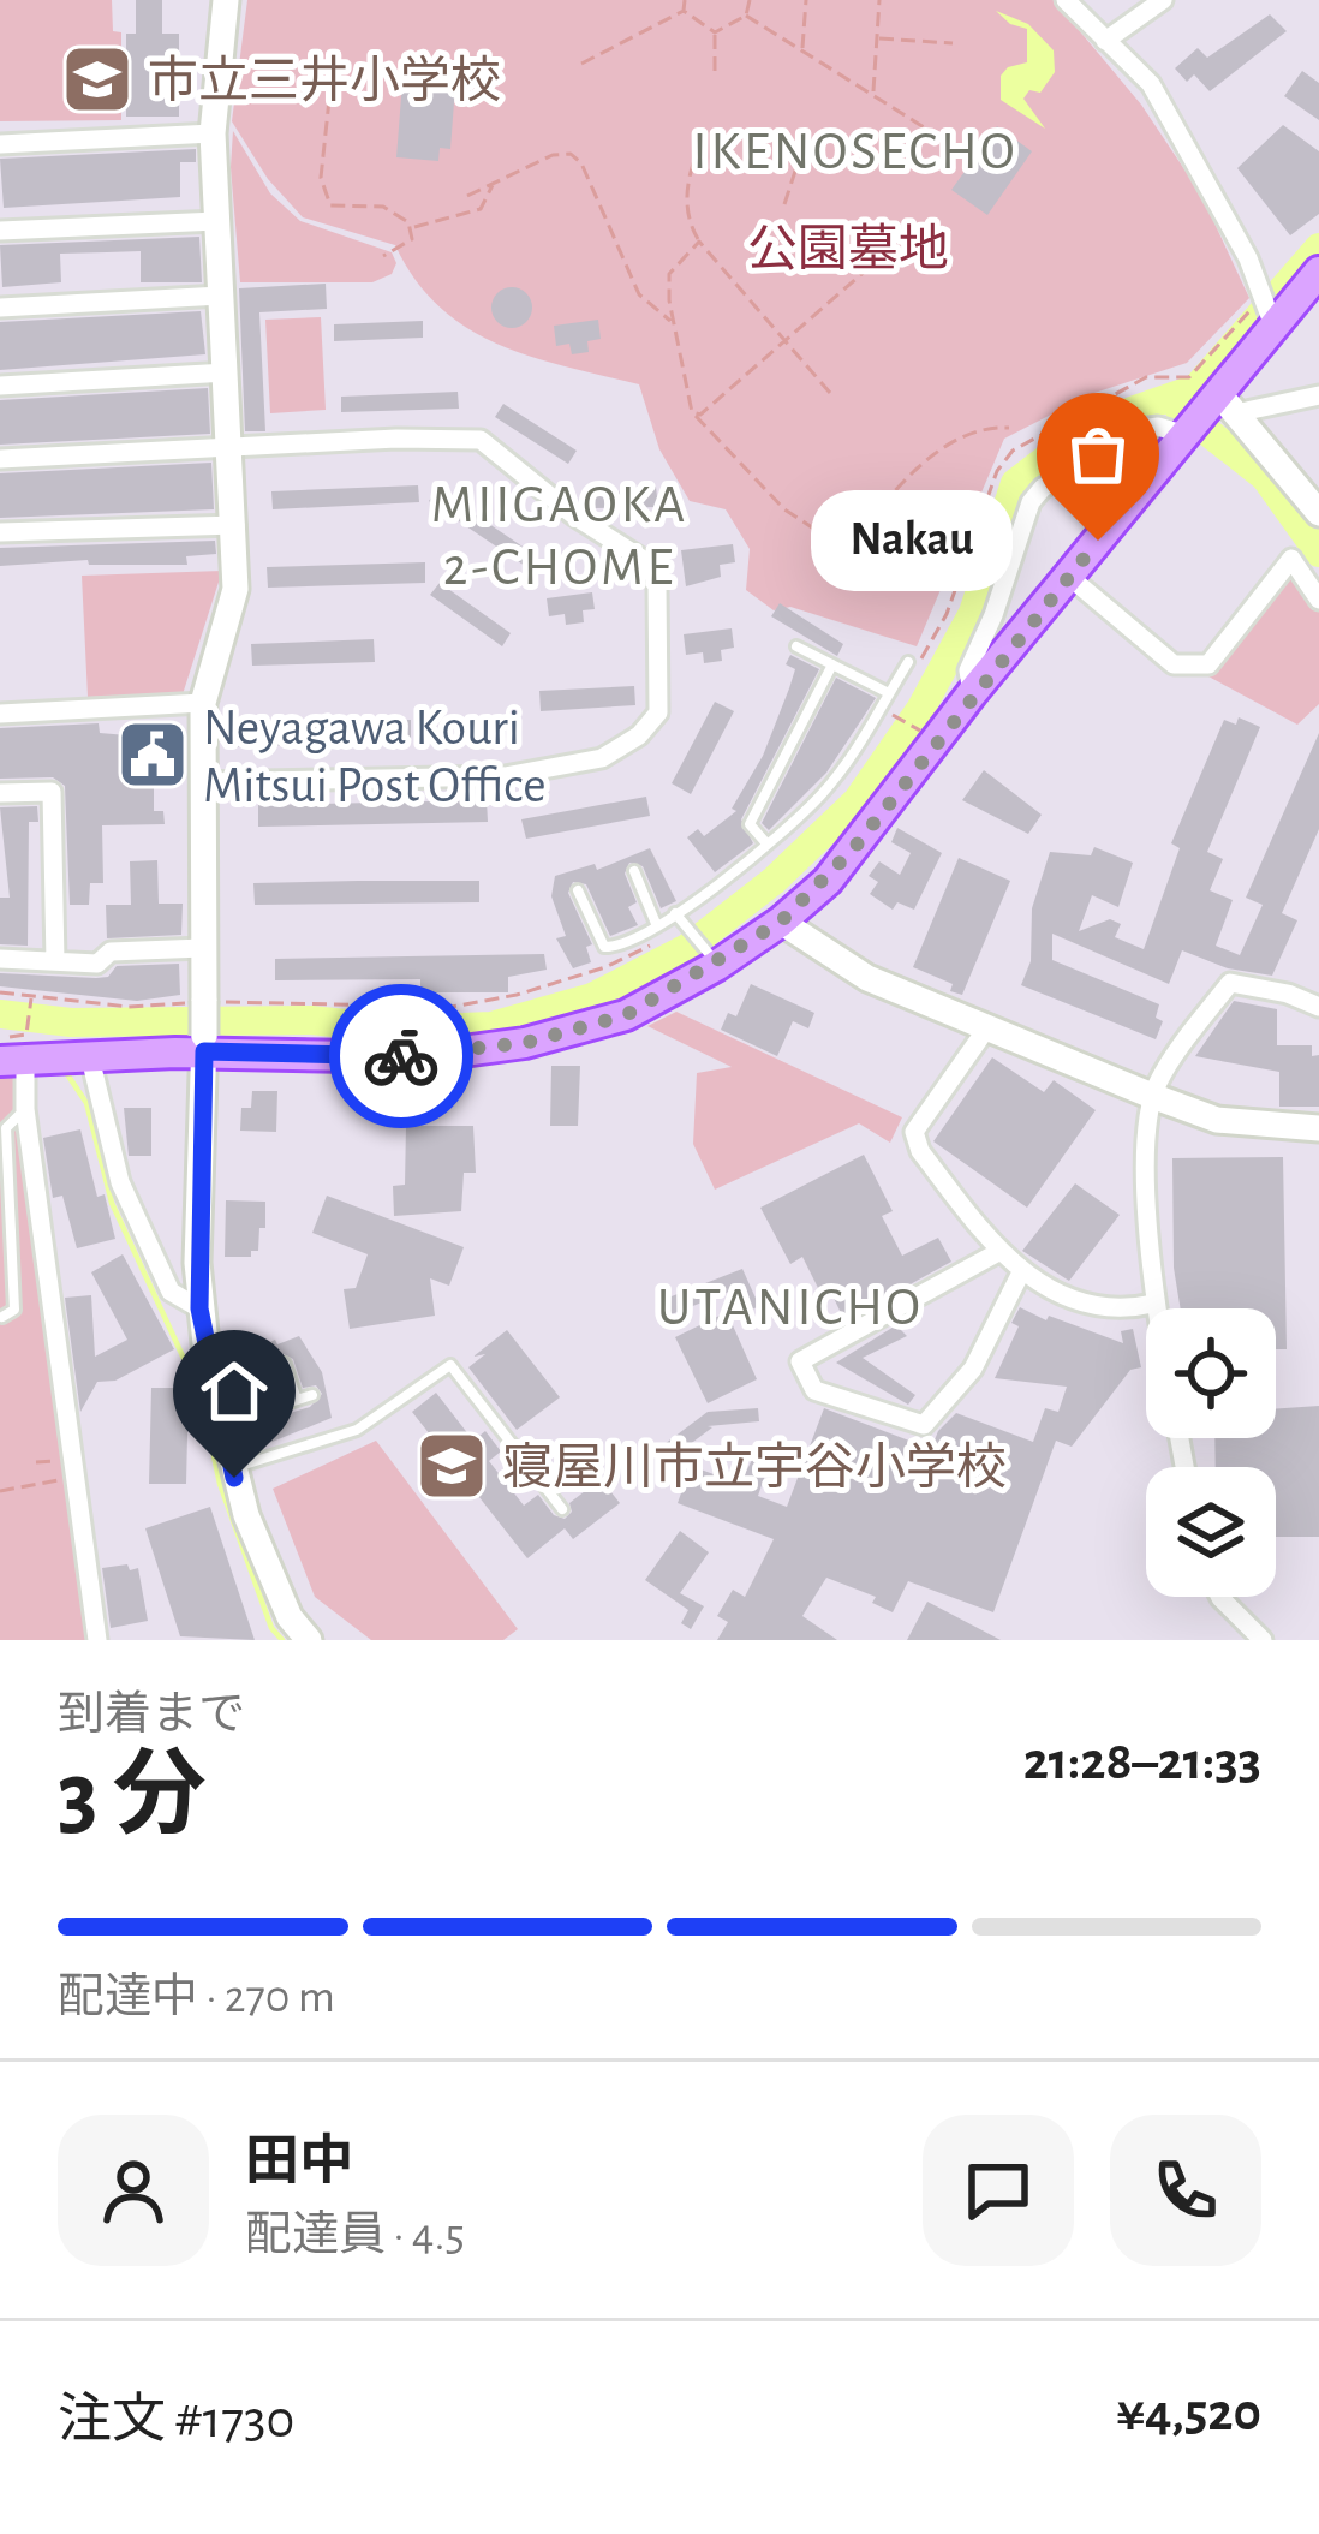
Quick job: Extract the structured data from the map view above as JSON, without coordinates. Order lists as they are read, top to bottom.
{
  "districts": ["IKENOSECHO", "MIIGAOKA 2-CHOME", "UTANICHO"],
  "parks": ["公園墓地"],
  "places": {
    "school or university": ["市立三井小学校", "寝屋川市立宇谷小学校"],
    "other": ["Nakau"],
    "public building": ["Neyagawa Kouri Mitsui Post Office"]
  },
  "page": {
    "bubble": "Nakau",
    "heading": ["3 分", "到着まで", "21:28–21:33"],
    "panel": [
      "田中",
      "配達員 · 4.5",
      "注文 #1730",
      "¥4,520"
    ],
    "bar": "配達中 · 270 m"
  }
}
